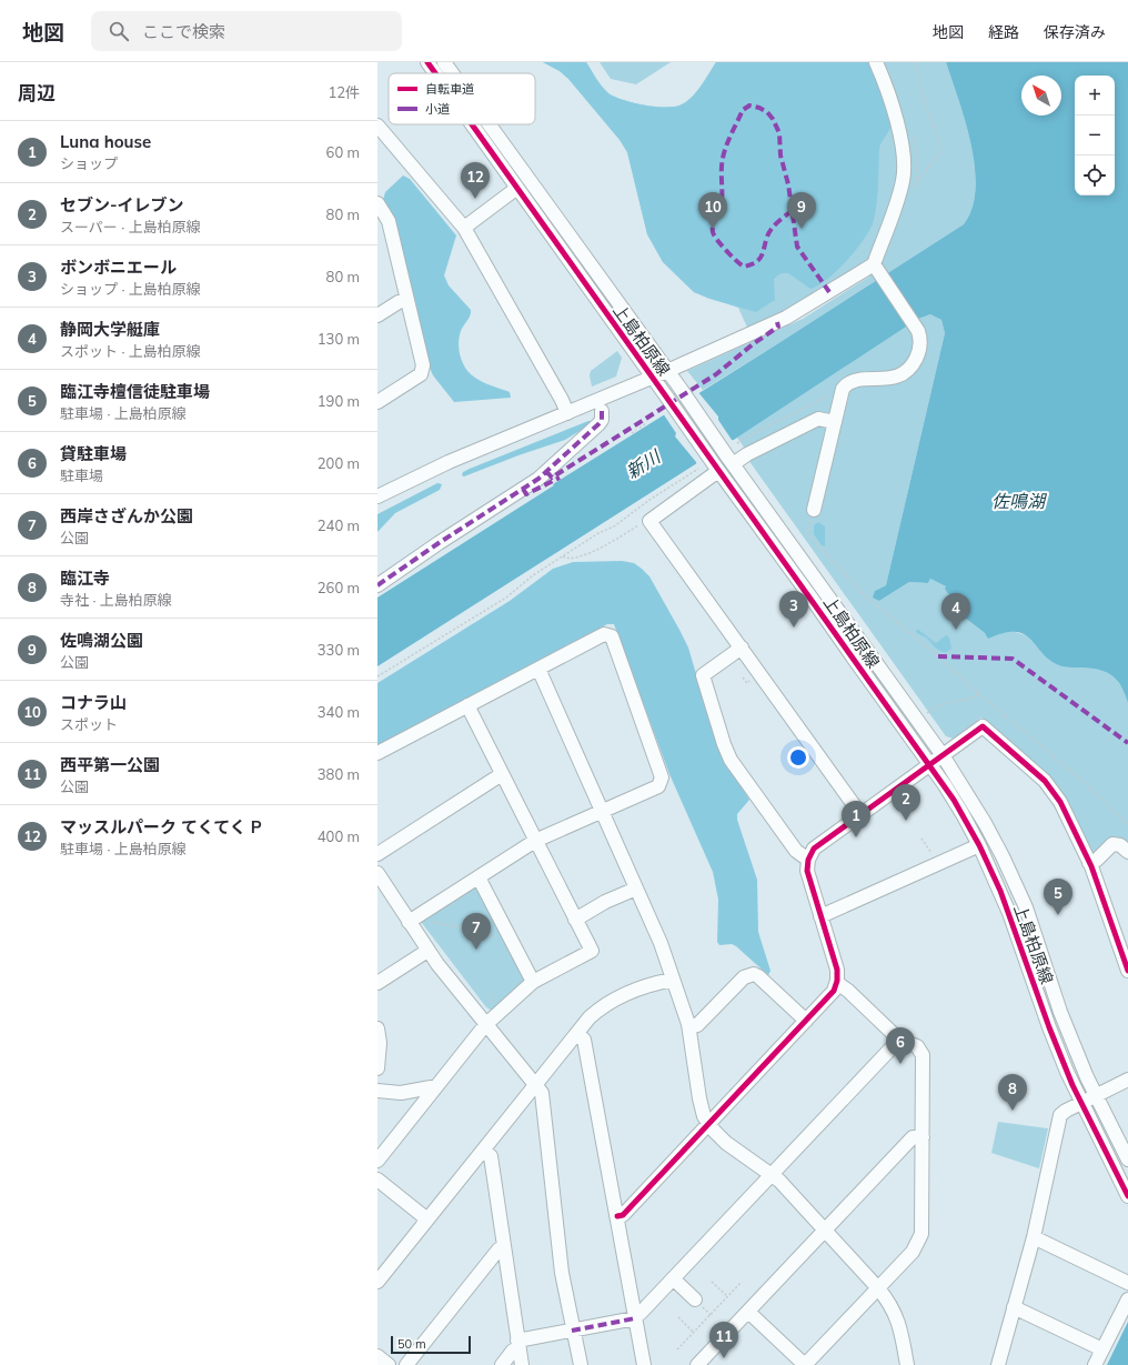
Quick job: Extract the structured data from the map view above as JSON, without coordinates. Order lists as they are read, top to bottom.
{
  "streets": {
    "street": ["上島柏原線"]
  },
  "water": ["新川", "佐鳴湖"],
  "legend": ["自転車道", "小道"],
  "scale_bar": "50 m",
  "north": "top left",
  "page": {
    "header": "地図",
    "search": "ここで検索",
    "nav": ["地図", "経路", "保存済み"],
    "heading": ["周辺", "12件"],
    "map_buttons": ["+", "−"],
    "list": [
      {
        "mark": "1",
        "name": "Luna house",
        "note": "ショップ",
        "value": "60 m"
      },
      {
        "mark": "2",
        "name": "セブン-イレブン",
        "note": "スーパー · 上島柏原線",
        "value": "80 m"
      },
      {
        "mark": "3",
        "name": "ボンボニエール",
        "note": "ショップ · 上島柏原線",
        "value": "80 m"
      },
      {
        "mark": "4",
        "name": "静岡大学艇庫",
        "note": "スポット · 上島柏原線",
        "value": "130 m"
      },
      {
        "mark": "5",
        "name": "臨江寺檀信徒駐車場",
        "note": "駐車場 · 上島柏原線",
        "value": "190 m"
      },
      {
        "mark": "6",
        "name": "貸駐車場",
        "note": "駐車場",
        "value": "200 m"
      },
      {
        "mark": "7",
        "name": "西岸さざんか公園",
        "note": "公園",
        "value": "240 m"
      },
      {
        "mark": "8",
        "name": "臨江寺",
        "note": "寺社 · 上島柏原線",
        "value": "260 m"
      },
      {
        "mark": "9",
        "name": "佐鳴湖公園",
        "note": "公園",
        "value": "330 m"
      },
      {
        "mark": "10",
        "name": "コナラ山",
        "note": "スポット",
        "value": "340 m"
      },
      {
        "mark": "11",
        "name": "西平第一公園",
        "note": "公園",
        "value": "380 m"
      },
      {
        "mark": "12",
        "name": "マッスルパーク てくてく P",
        "note": "駐車場 · 上島柏原線",
        "value": "400 m"
      }
    ],
    "pins": [
      "12",
      "9",
      "10",
      "3",
      "4",
      "2",
      "1",
      "5",
      "7",
      "6",
      "8",
      "11"
    ],
    "scale": "50 m"
  }
}
